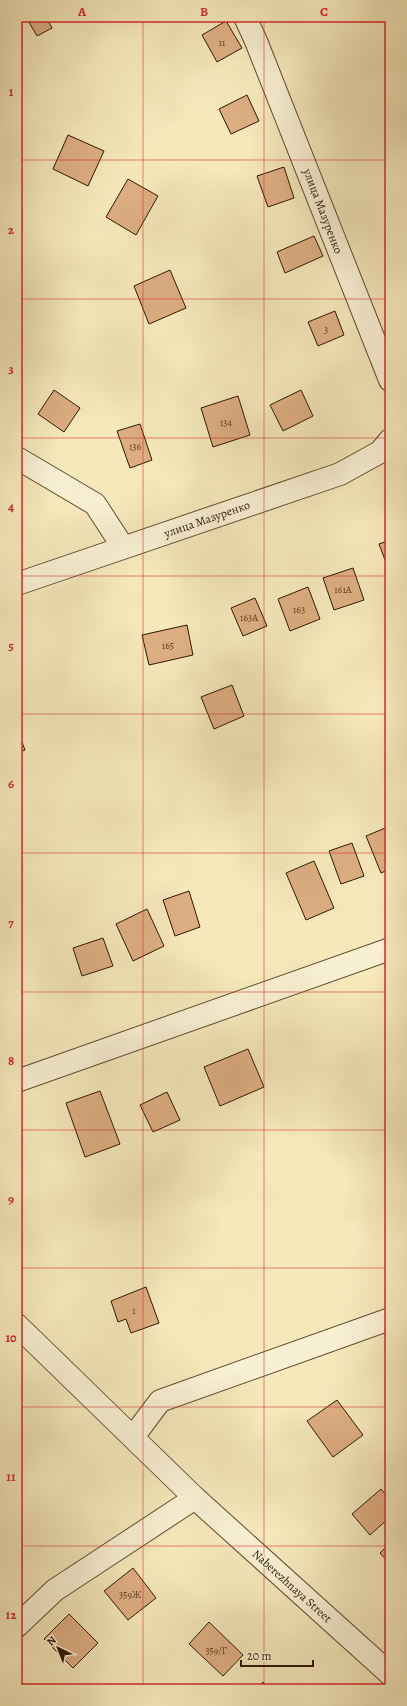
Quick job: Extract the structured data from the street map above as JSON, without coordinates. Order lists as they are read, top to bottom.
{
  "streets": {
    "street": ["улица Мазуренко", "Naberezhnaya Street"]
  },
  "house_numbers": [
    "11",
    "3",
    "134",
    "136",
    "161А",
    "163",
    "163А",
    "165",
    "1",
    "359Ж",
    "359/Г"
  ],
  "scale_bar": "20 m",
  "north": "top left",
  "grid": {
    "columns": ["A", "B", "C"],
    "rows": [
      "1",
      "2",
      "3",
      "4",
      "5",
      "6",
      "7",
      "8",
      "9",
      "10",
      "11",
      "12"
    ]
  }
}
